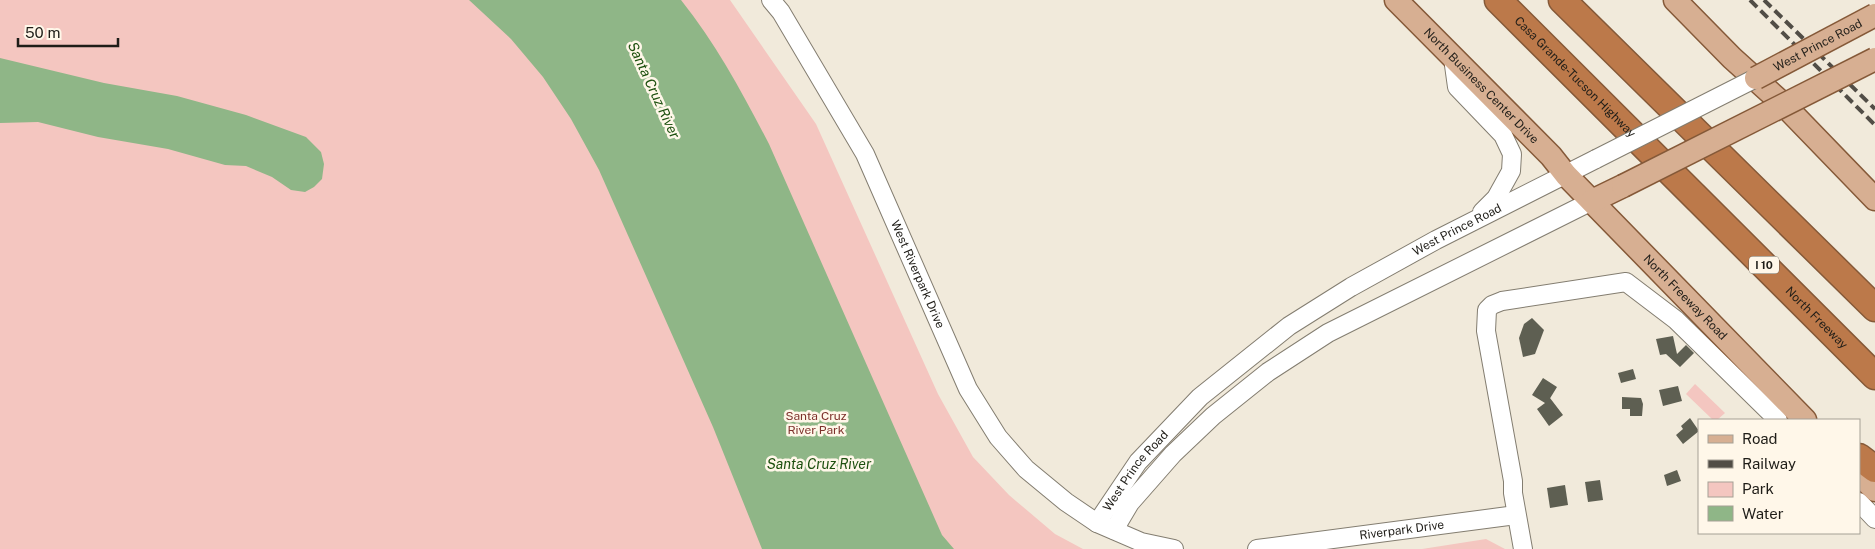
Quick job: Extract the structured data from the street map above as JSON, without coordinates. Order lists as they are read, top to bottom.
{
  "streets": {
    "highway": ["Casa Grande-Tucson Highway", "I 10", "North Freeway"],
    "main road": ["West Prince Road", "North Business Center Drive", "North Freeway Road"],
    "street": ["West Riverpark Drive", "Riverpark Drive"]
  },
  "crossings": [
    ["West Prince Road", "North Business Center Drive"],
    ["West Prince Road", "West Riverpark Drive"],
    ["West Prince Road", "North Freeway Road"],
    ["Casa Grande-Tucson Highway", "North Freeway"],
    ["North Business Center Drive", "North Freeway Road"]
  ],
  "water": ["Santa Cruz River"],
  "parks": ["Santa Cruz River Park"],
  "legend": [
    "Road",
    "Railway",
    "Park",
    "Water"
  ],
  "scale_bar": "50 m"
}
